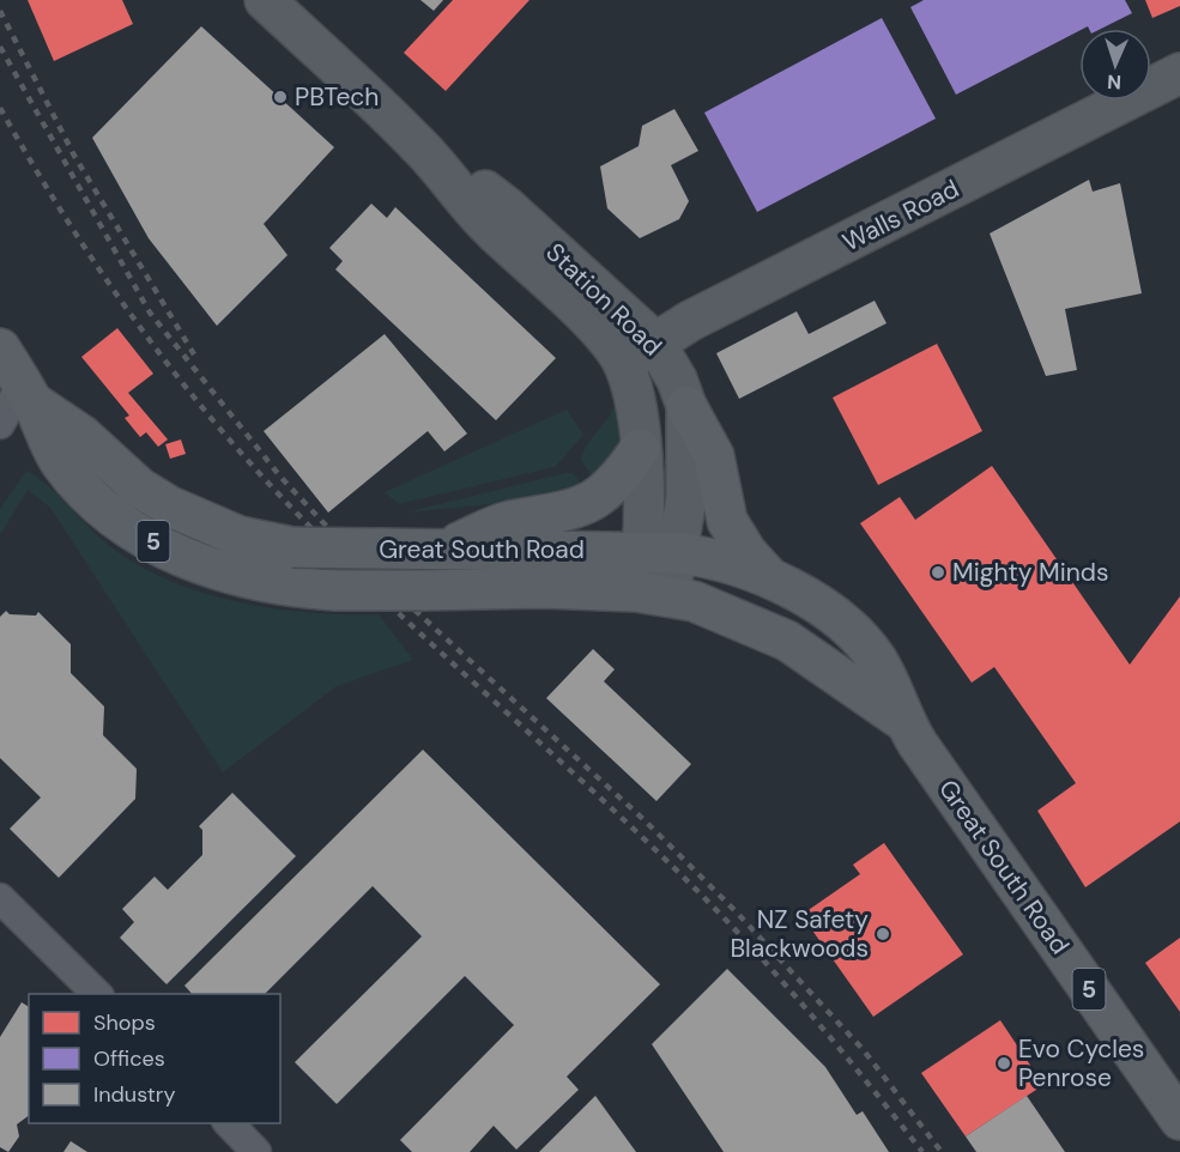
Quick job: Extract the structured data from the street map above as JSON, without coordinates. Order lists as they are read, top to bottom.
{
  "streets": {
    "main road": [
      "Walls Road",
      "Station Road",
      "5",
      "Great South Road"
    ]
  },
  "crossings": [
    ["Walls Road", "Station Road"],
    ["Station Road", "Great South Road"]
  ],
  "places": [
    "PBTech",
    "Mighty Minds",
    "NZ Safety Blackwoods",
    "Evo Cycles Penrose"
  ],
  "legend": ["Shops", "Offices", "Industry"],
  "north": "bottom"
}
